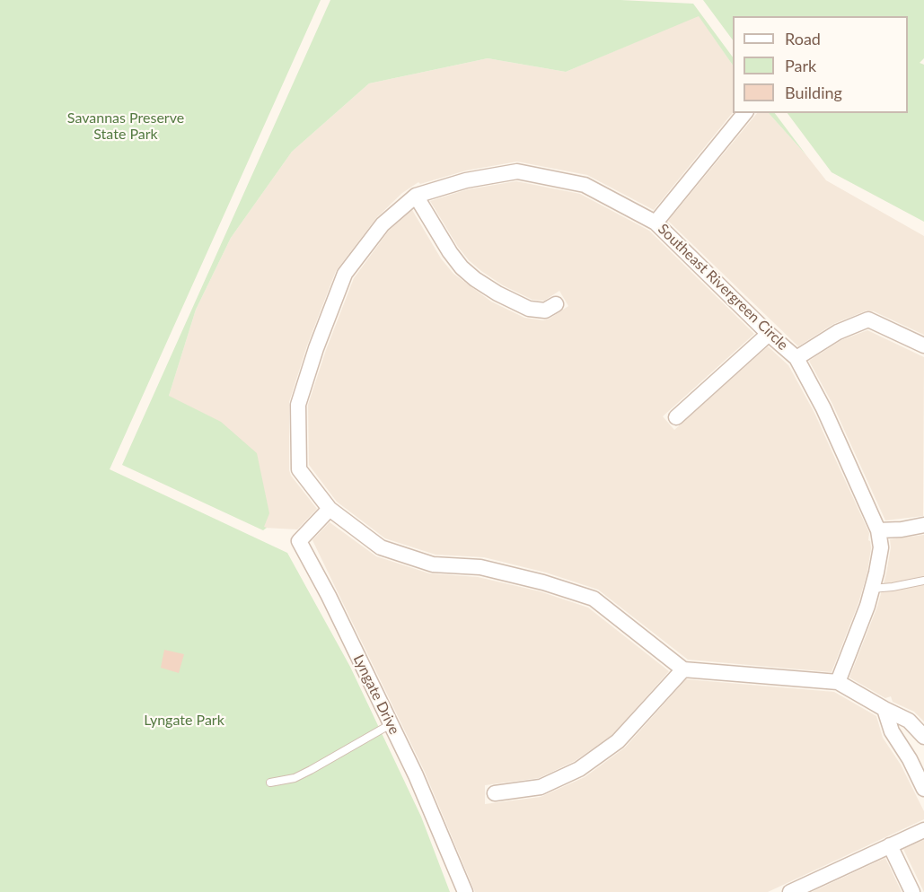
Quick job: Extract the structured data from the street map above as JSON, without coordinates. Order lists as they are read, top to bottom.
{
  "streets": {
    "street": ["Southeast Rivergreen Circle", "Lyngate Drive"]
  },
  "crossings": [
    ["Southeast Rivergreen Circle", "Lyngate Drive"]
  ],
  "parks": ["Savannas Preserve State Park", "Lyngate Park"],
  "legend": ["Road", "Park", "Building"]
}
